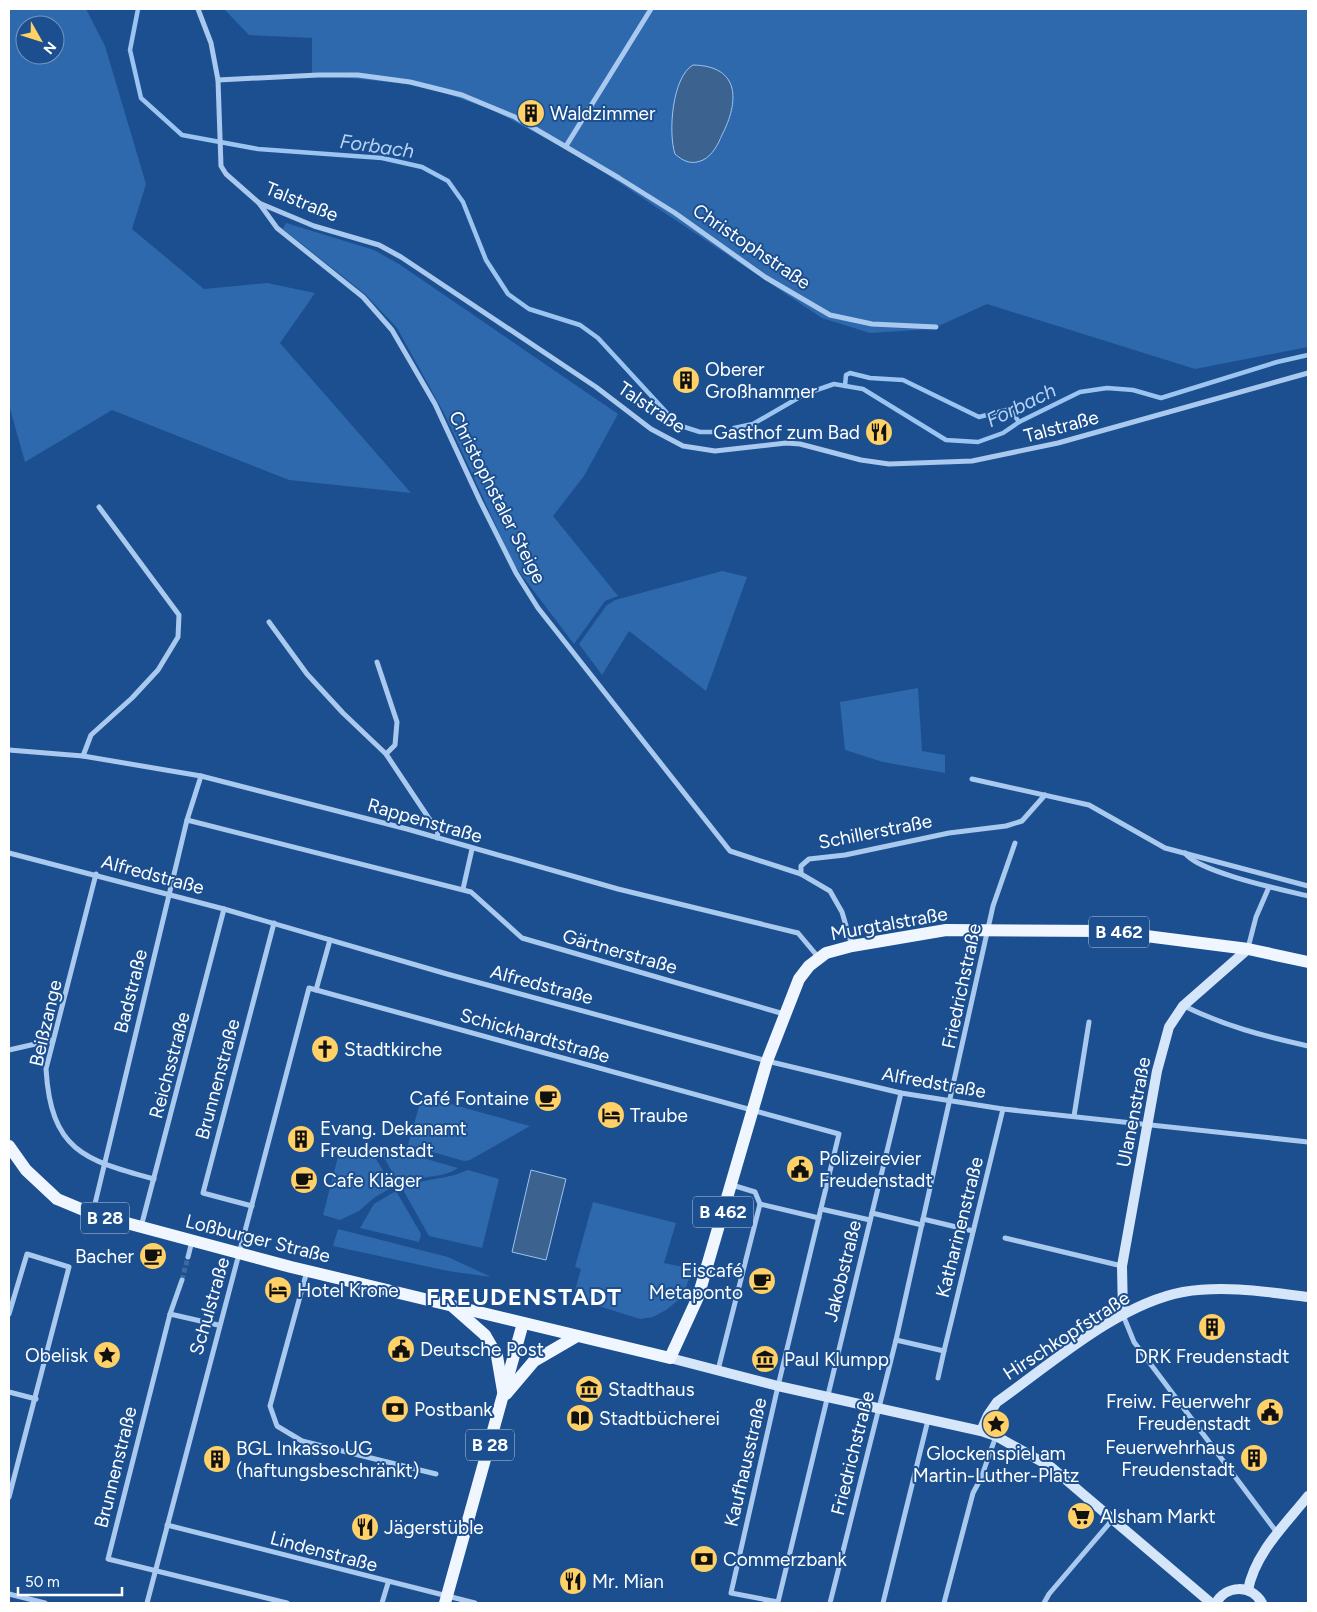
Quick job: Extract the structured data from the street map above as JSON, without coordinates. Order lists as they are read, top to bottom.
{
  "streets": {
    "main road": [
      "Murgtalstraße",
      "B 462",
      "Ulanenstraße",
      "B 28",
      "Loßburger Straße",
      "Hirschkopfstraße"
    ],
    "street": [
      "Talstraße",
      "Christophstraße",
      "Christophstaler Steige",
      "Rappenstraße",
      "Schillerstraße",
      "Alfredstraße",
      "Gärtnerstraße",
      "Friedrichstraße",
      "Badstraße",
      "Beißzange",
      "Schickhardtstraße",
      "Reichsstraße",
      "Brunnenstraße",
      "Katharinenstraße",
      "Jakobstraße",
      "Schulstraße",
      "Kaufhausstraße",
      "Lindenstraße"
    ]
  },
  "crossings": [
    ["Talstraße", "Christophstraße"],
    ["Talstraße", "Christophstaler Steige"],
    ["Christophstaler Steige", "Schillerstraße"],
    ["Rappenstraße", "Murgtalstraße"],
    ["Rappenstraße", "Badstraße"],
    ["Schillerstraße", "Murgtalstraße"],
    ["Alfredstraße", "Murgtalstraße"],
    ["Alfredstraße", "Friedrichstraße"],
    ["Alfredstraße", "Badstraße"],
    ["Alfredstraße", "Beißzange"],
    ["Alfredstraße", "Reichsstraße"],
    ["Alfredstraße", "Brunnenstraße"],
    ["Alfredstraße", "Ulanenstraße"],
    ["Alfredstraße", "Katharinenstraße"],
    ["Alfredstraße", "Jakobstraße"],
    ["Murgtalstraße", "Gärtnerstraße"],
    ["Murgtalstraße", "Friedrichstraße"],
    ["Murgtalstraße", "Schickhardtstraße"],
    ["Murgtalstraße", "Ulanenstraße"],
    ["Murgtalstraße", "Loßburger Straße"],
    ["Murgtalstraße", "Kaufhausstraße"],
    ["Gärtnerstraße", "Badstraße"],
    ["Badstraße", "Beißzange"],
    ["Badstraße", "Loßburger Straße"],
    ["Beißzange", "Reichsstraße"],
    ["Schickhardtstraße", "Schulstraße"],
    ["Schickhardtstraße", "Kaufhausstraße"],
    ["Reichsstraße", "Loßburger Straße"],
    ["Brunnenstraße", "Schulstraße"],
    ["Ulanenstraße", "Hirschkopfstraße"],
    ["B 28", "Loßburger Straße"],
    ["B 28", "Lindenstraße"],
    ["Loßburger Straße", "Schulstraße"],
    ["Jakobstraße", "Kaufhausstraße"],
    ["Schulstraße", "Lindenstraße"]
  ],
  "districts": ["FREUDENSTADT"],
  "water": ["Forbach"],
  "places": {
    "building": [
      "Waldzimmer",
      "Oberer Großhammer",
      "Evang. Dekanamt Freudenstadt",
      "DRK Freudenstadt",
      "Feuerwehrhaus Freudenstadt",
      "BGL Inkasso UG (haftungsbeschränkt)"
    ],
    "restaurant": ["Gasthof zum Bad", "Jägerstüble", "Mr. Mian"],
    "church": ["Stadtkirche"],
    "cafe": [
      "Café Fontaine",
      "Cafe Kläger",
      "Bacher",
      "Eiscafé Metaponto"
    ],
    "hotel": ["Traube", "Hotel Krone"],
    "public building": ["Polizeirevier Freudenstadt", "Deutsche Post", "Freiw. Feuerwehr Freudenstadt"],
    "place": ["Obelisk", "Glockenspiel am Martin-Luther-Platz"],
    "museum": ["Paul Klumpp", "Stadthaus"],
    "bank": ["Postbank", "Commerzbank"],
    "library": ["Stadtbücherei"],
    "supermarket": ["Alsham Markt"]
  },
  "scale_bar": "50 m",
  "north": "bottom right"
}
